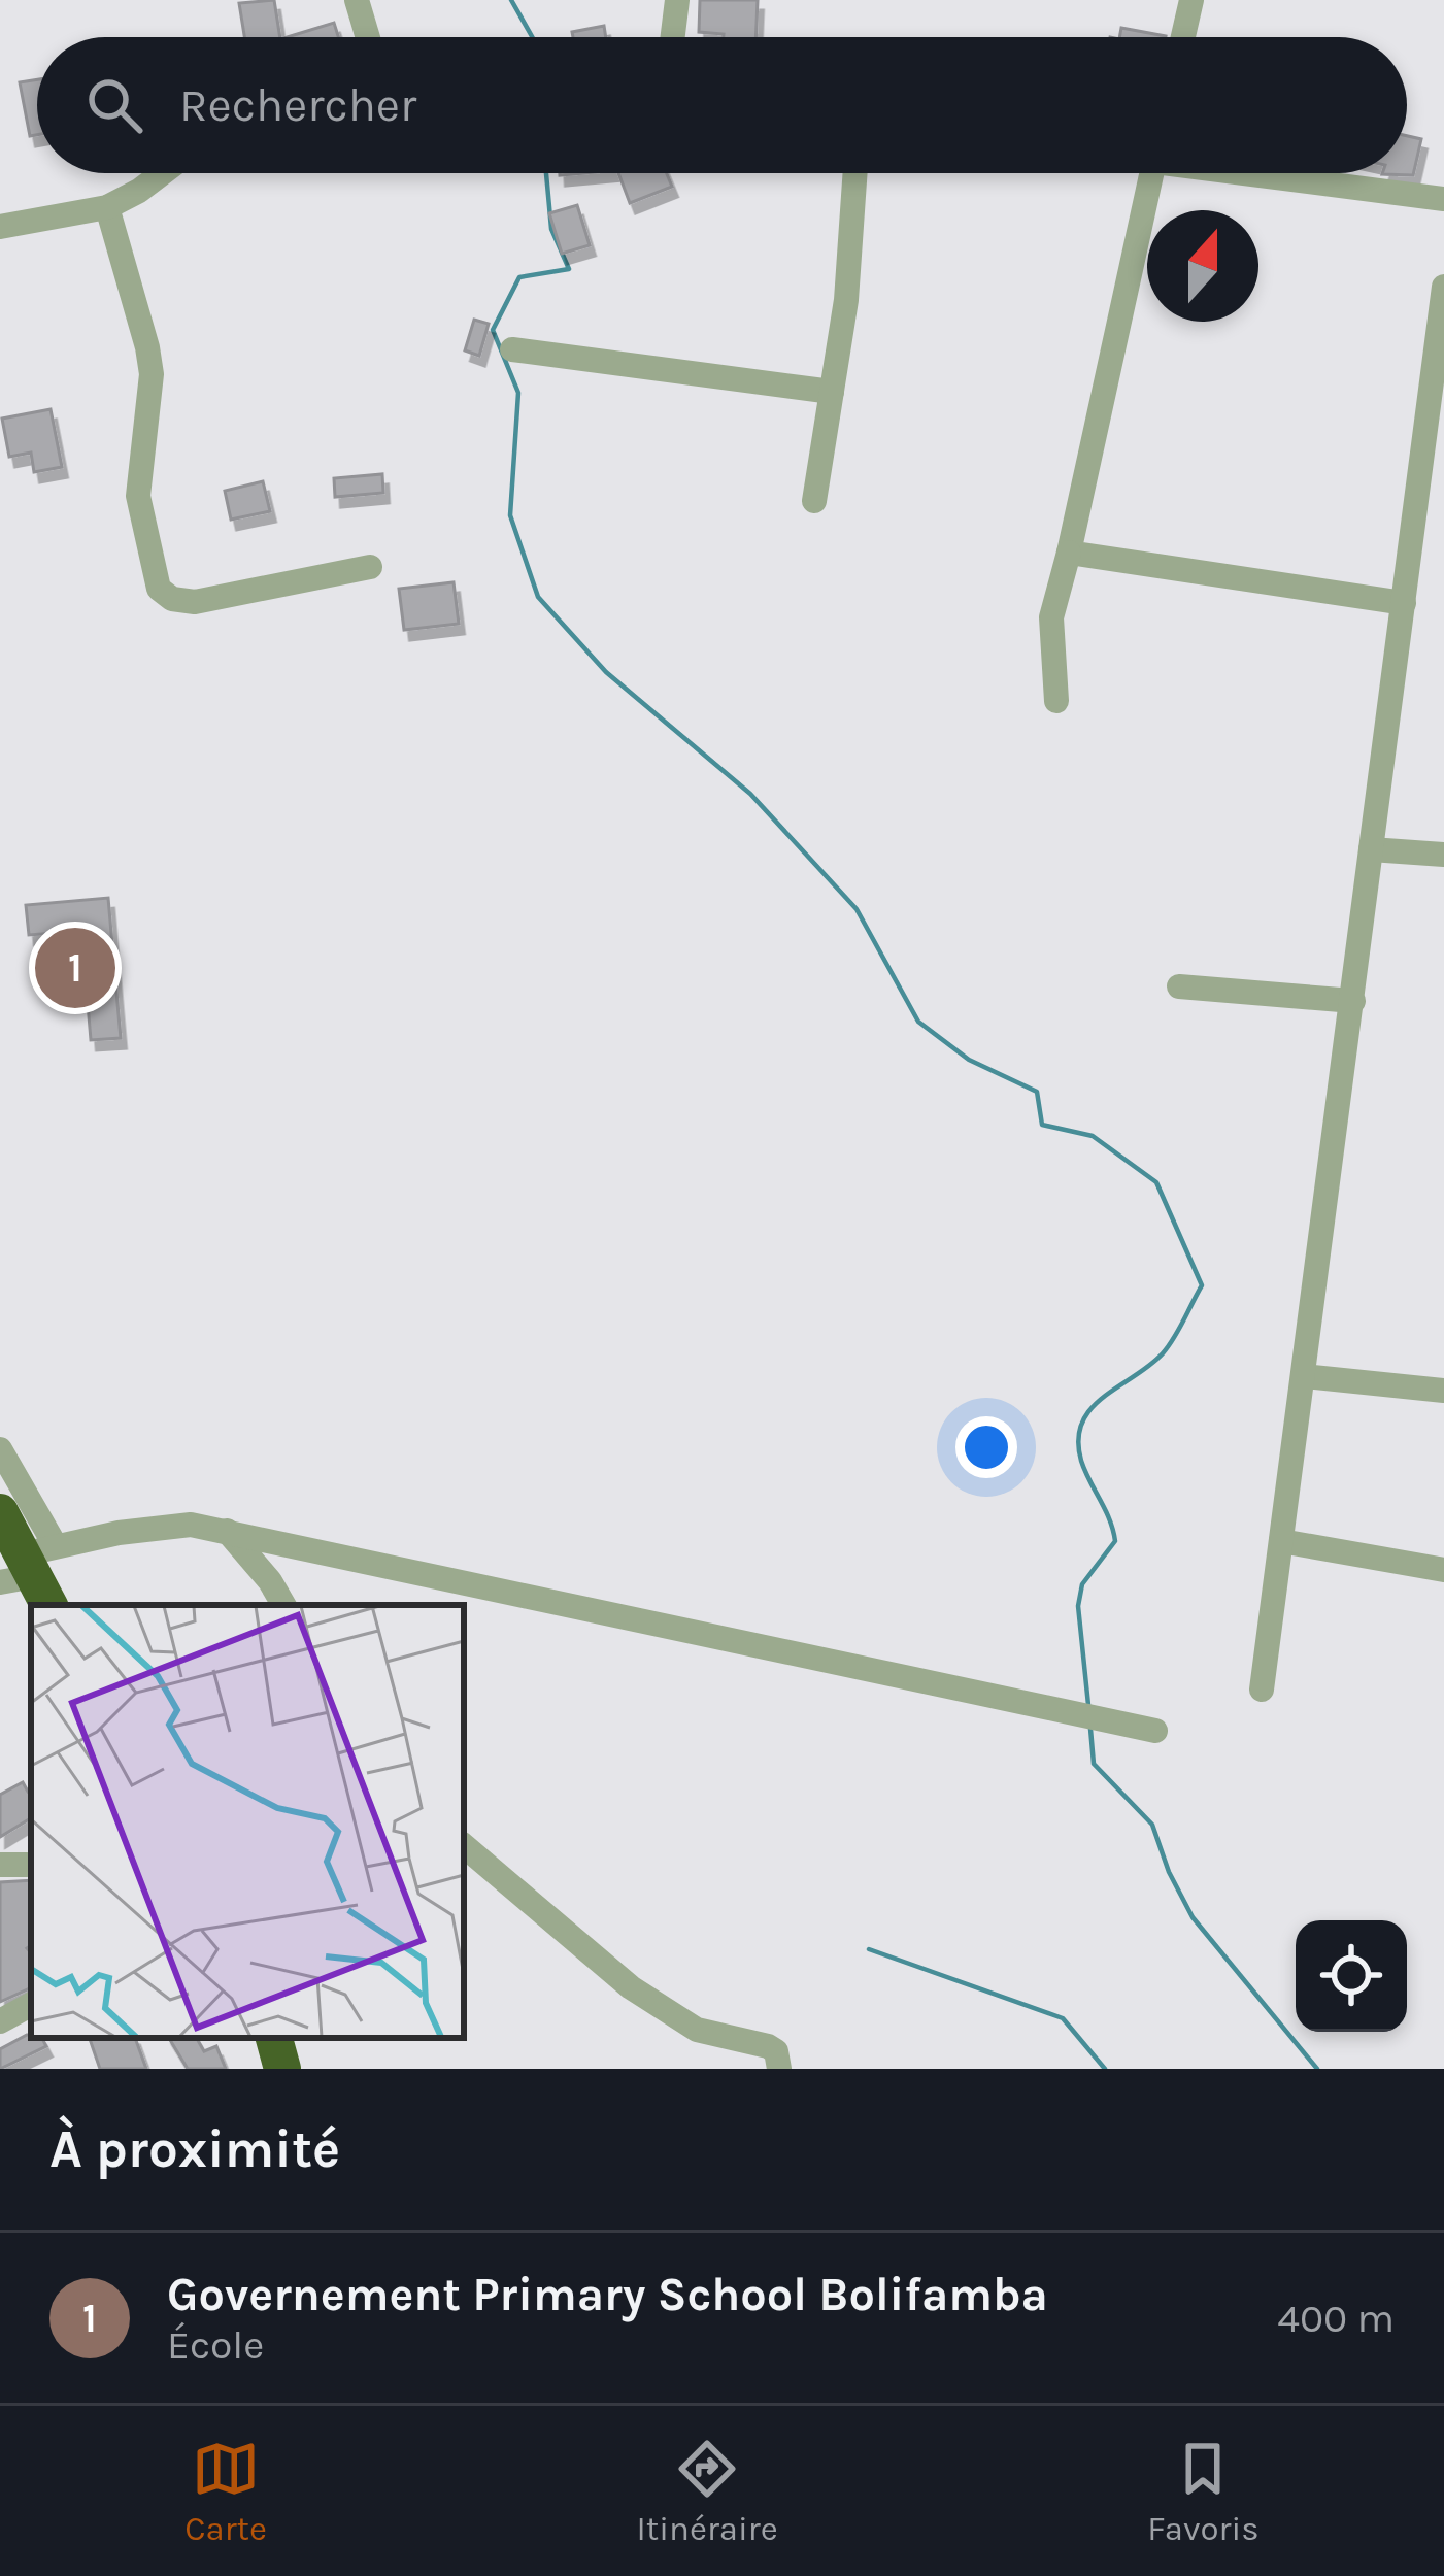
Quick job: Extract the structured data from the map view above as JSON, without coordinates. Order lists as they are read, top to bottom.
{
  "north": "top",
  "page": {
    "search": "Rechercher",
    "pins": "1",
    "heading": "À proximité",
    "list": [
      {
        "mark": "1",
        "name": "Governement Primary School Bolifamba",
        "note": "École",
        "value": "400 m"
      }
    ],
    "nav": ["Carte", "Itinéraire", "Favoris"]
  }
}
